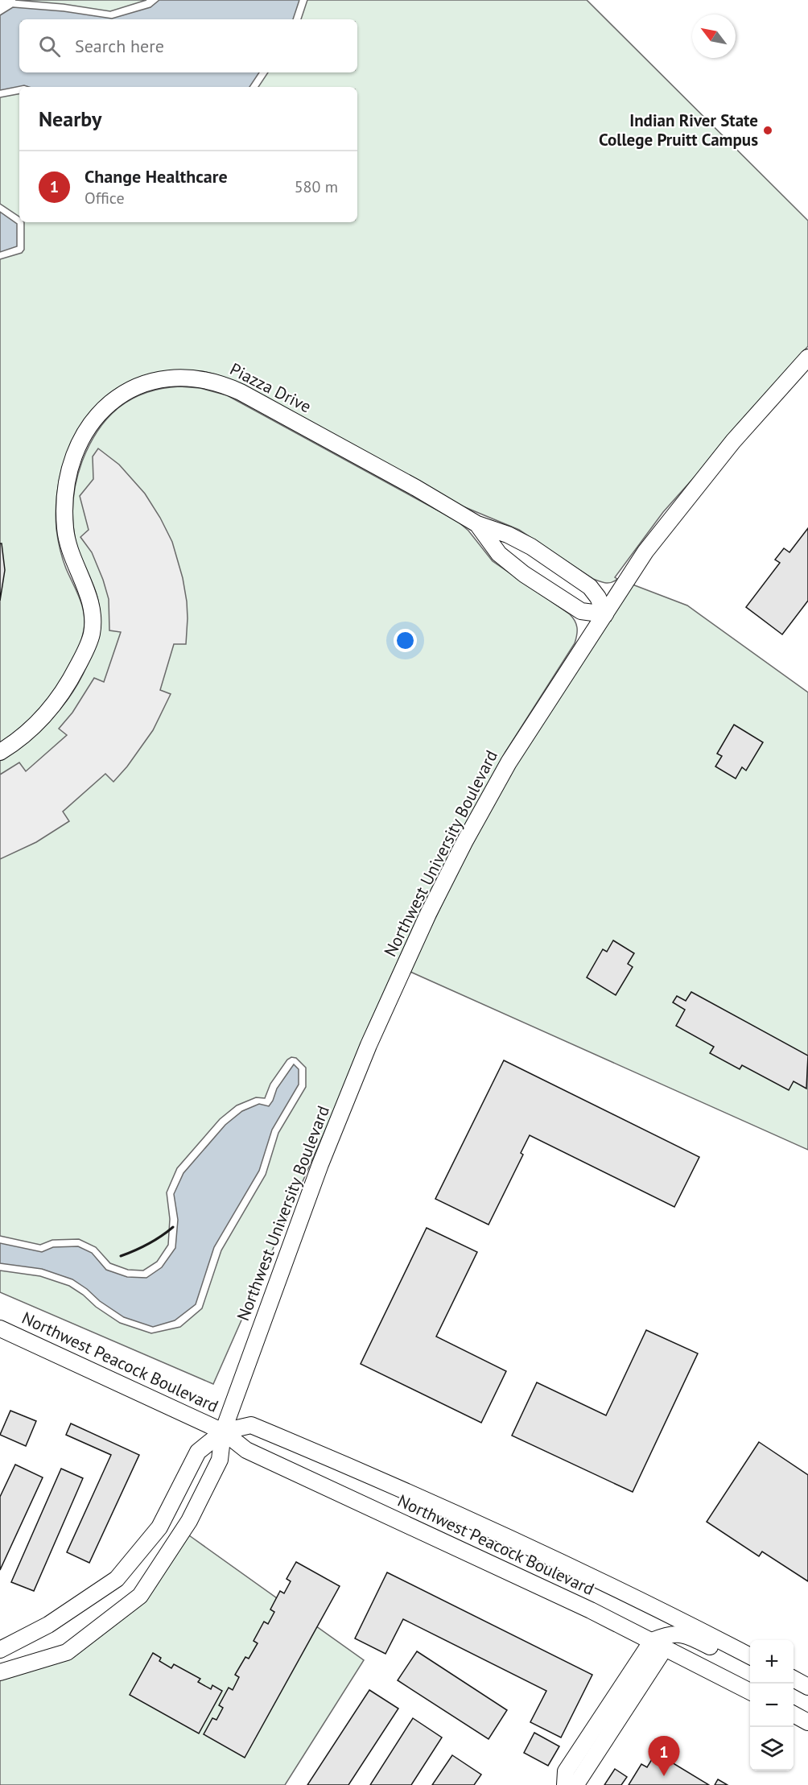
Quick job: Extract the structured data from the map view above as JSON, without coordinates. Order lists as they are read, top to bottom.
{
  "streets": {
    "street": ["Piazza Drive", "Northwest University Boulevard", "Northwest Peacock Boulevard"]
  },
  "crossings": [
    ["Piazza Drive", "Northwest University Boulevard"],
    ["Northwest University Boulevard", "Northwest Peacock Boulevard"]
  ],
  "places": ["Indian River State College Pruitt Campus"],
  "north": "top left",
  "page": {
    "search": "Search here",
    "heading": "Nearby",
    "list": [
      {
        "mark": "1",
        "name": "Change Healthcare",
        "note": "Office",
        "value": "580 m"
      }
    ],
    "map_buttons": ["+", "−"],
    "pins": "1"
  }
}
